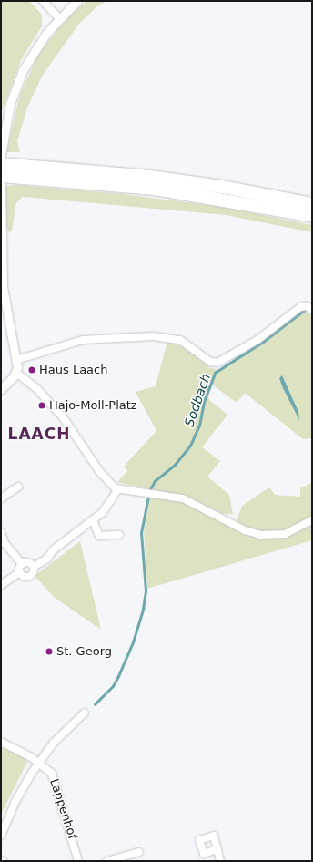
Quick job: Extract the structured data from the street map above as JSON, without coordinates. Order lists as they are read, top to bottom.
{
  "streets": {
    "street": ["Lappenhof"]
  },
  "districts": ["LAACH"],
  "water": ["Sodbach"],
  "places": ["Haus Laach", "Hajo-Moll-Platz", "St. Georg"]
}
